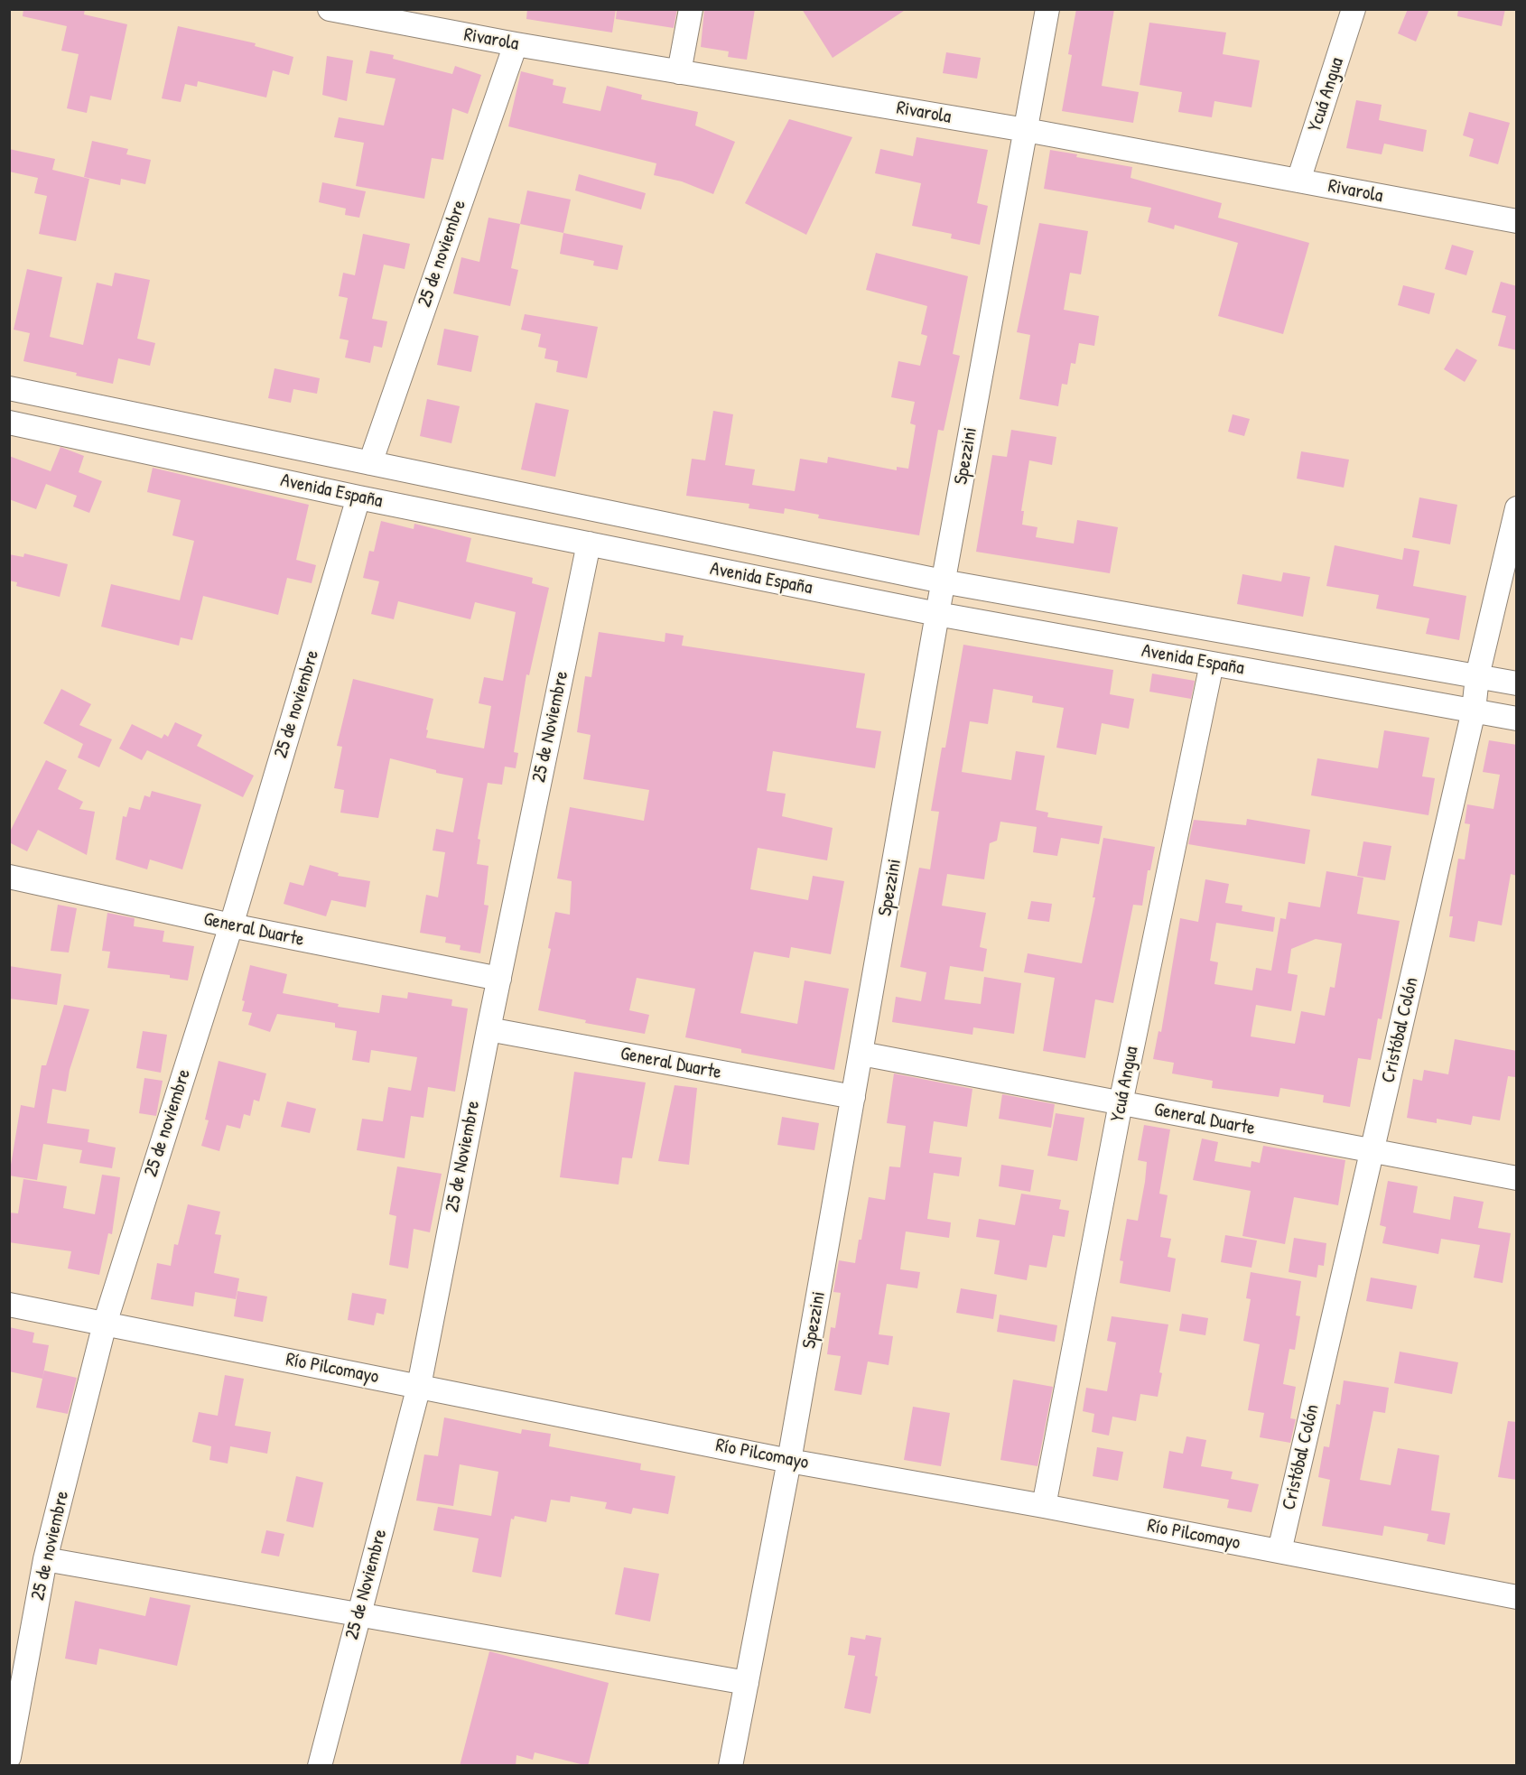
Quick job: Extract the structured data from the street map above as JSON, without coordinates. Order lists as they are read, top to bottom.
{
  "streets": {
    "street": [
      "Rivarola",
      "Ycuá Angua",
      "25 de noviembre",
      "Spezzini",
      "Avenida España",
      "25 de Noviembre",
      "General Duarte",
      "Cristóbal Colón",
      "Río Pilcomayo"
    ]
  },
  "crossings": [
    ["Rivarola", "Ycuá Angua"],
    ["Rivarola", "25 de noviembre"],
    ["Rivarola", "Spezzini"],
    ["Ycuá Angua", "Avenida España"],
    ["Ycuá Angua", "General Duarte"],
    ["Ycuá Angua", "Río Pilcomayo"],
    ["25 de noviembre", "Avenida España"],
    ["25 de noviembre", "General Duarte"],
    ["25 de noviembre", "Río Pilcomayo"],
    ["Spezzini", "Avenida España"],
    ["Spezzini", "General Duarte"],
    ["Spezzini", "Río Pilcomayo"],
    ["Avenida España", "25 de Noviembre"],
    ["Avenida España", "Cristóbal Colón"],
    ["25 de Noviembre", "General Duarte"],
    ["25 de Noviembre", "Río Pilcomayo"],
    ["General Duarte", "Cristóbal Colón"],
    ["Cristóbal Colón", "Río Pilcomayo"]
  ]
}
